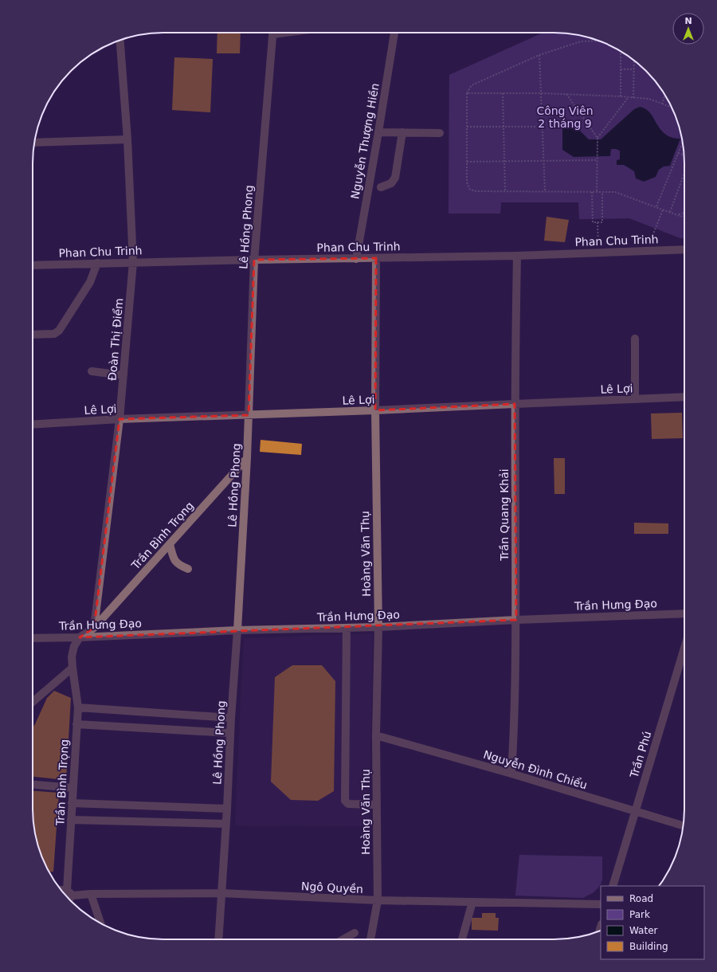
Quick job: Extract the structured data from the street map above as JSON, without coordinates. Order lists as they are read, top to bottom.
{
  "streets": {
    "street": [
      "Nguyễn Thượng Hiền",
      "Lê Hồng Phong",
      "Phan Chu Trinh",
      "Đoàn Thị Điểm",
      "Lê Lợi",
      "Trần Quang Khải",
      "Trần Bình Trọng",
      "Hoàng Văn Thụ",
      "Trần Hưng Đạo",
      "Trần Phú",
      "Nguyễn Đình Chiểu",
      "Ngô Quyền"
    ]
  },
  "crossings": [
    ["Nguyễn Thượng Hiền", "Phan Chu Trinh"],
    ["Lê Hồng Phong", "Phan Chu Trinh"],
    ["Lê Hồng Phong", "Lê Lợi"],
    ["Lê Hồng Phong", "Trần Bình Trọng"],
    ["Lê Hồng Phong", "Trần Hưng Đạo"],
    ["Lê Hồng Phong", "Ngô Quyền"],
    ["Phan Chu Trinh", "Đoàn Thị Điểm"],
    ["Phan Chu Trinh", "Trần Quang Khải"],
    ["Phan Chu Trinh", "Hoàng Văn Thụ"],
    ["Đoàn Thị Điểm", "Lê Lợi"],
    ["Đoàn Thị Điểm", "Trần Bình Trọng"],
    ["Lê Lợi", "Trần Quang Khải"],
    ["Lê Lợi", "Hoàng Văn Thụ"],
    ["Trần Quang Khải", "Trần Hưng Đạo"],
    ["Trần Quang Khải", "Nguyễn Đình Chiểu"],
    ["Trần Bình Trọng", "Trần Hưng Đạo"],
    ["Trần Bình Trọng", "Ngô Quyền"],
    ["Hoàng Văn Thụ", "Trần Hưng Đạo"],
    ["Hoàng Văn Thụ", "Nguyễn Đình Chiểu"],
    ["Hoàng Văn Thụ", "Ngô Quyền"],
    ["Trần Phú", "Nguyễn Đình Chiểu"]
  ],
  "parks": ["Công Viên 2 tháng 9"],
  "legend": [
    "Road",
    "Park",
    "Water",
    "Building"
  ],
  "north": "top"
}
